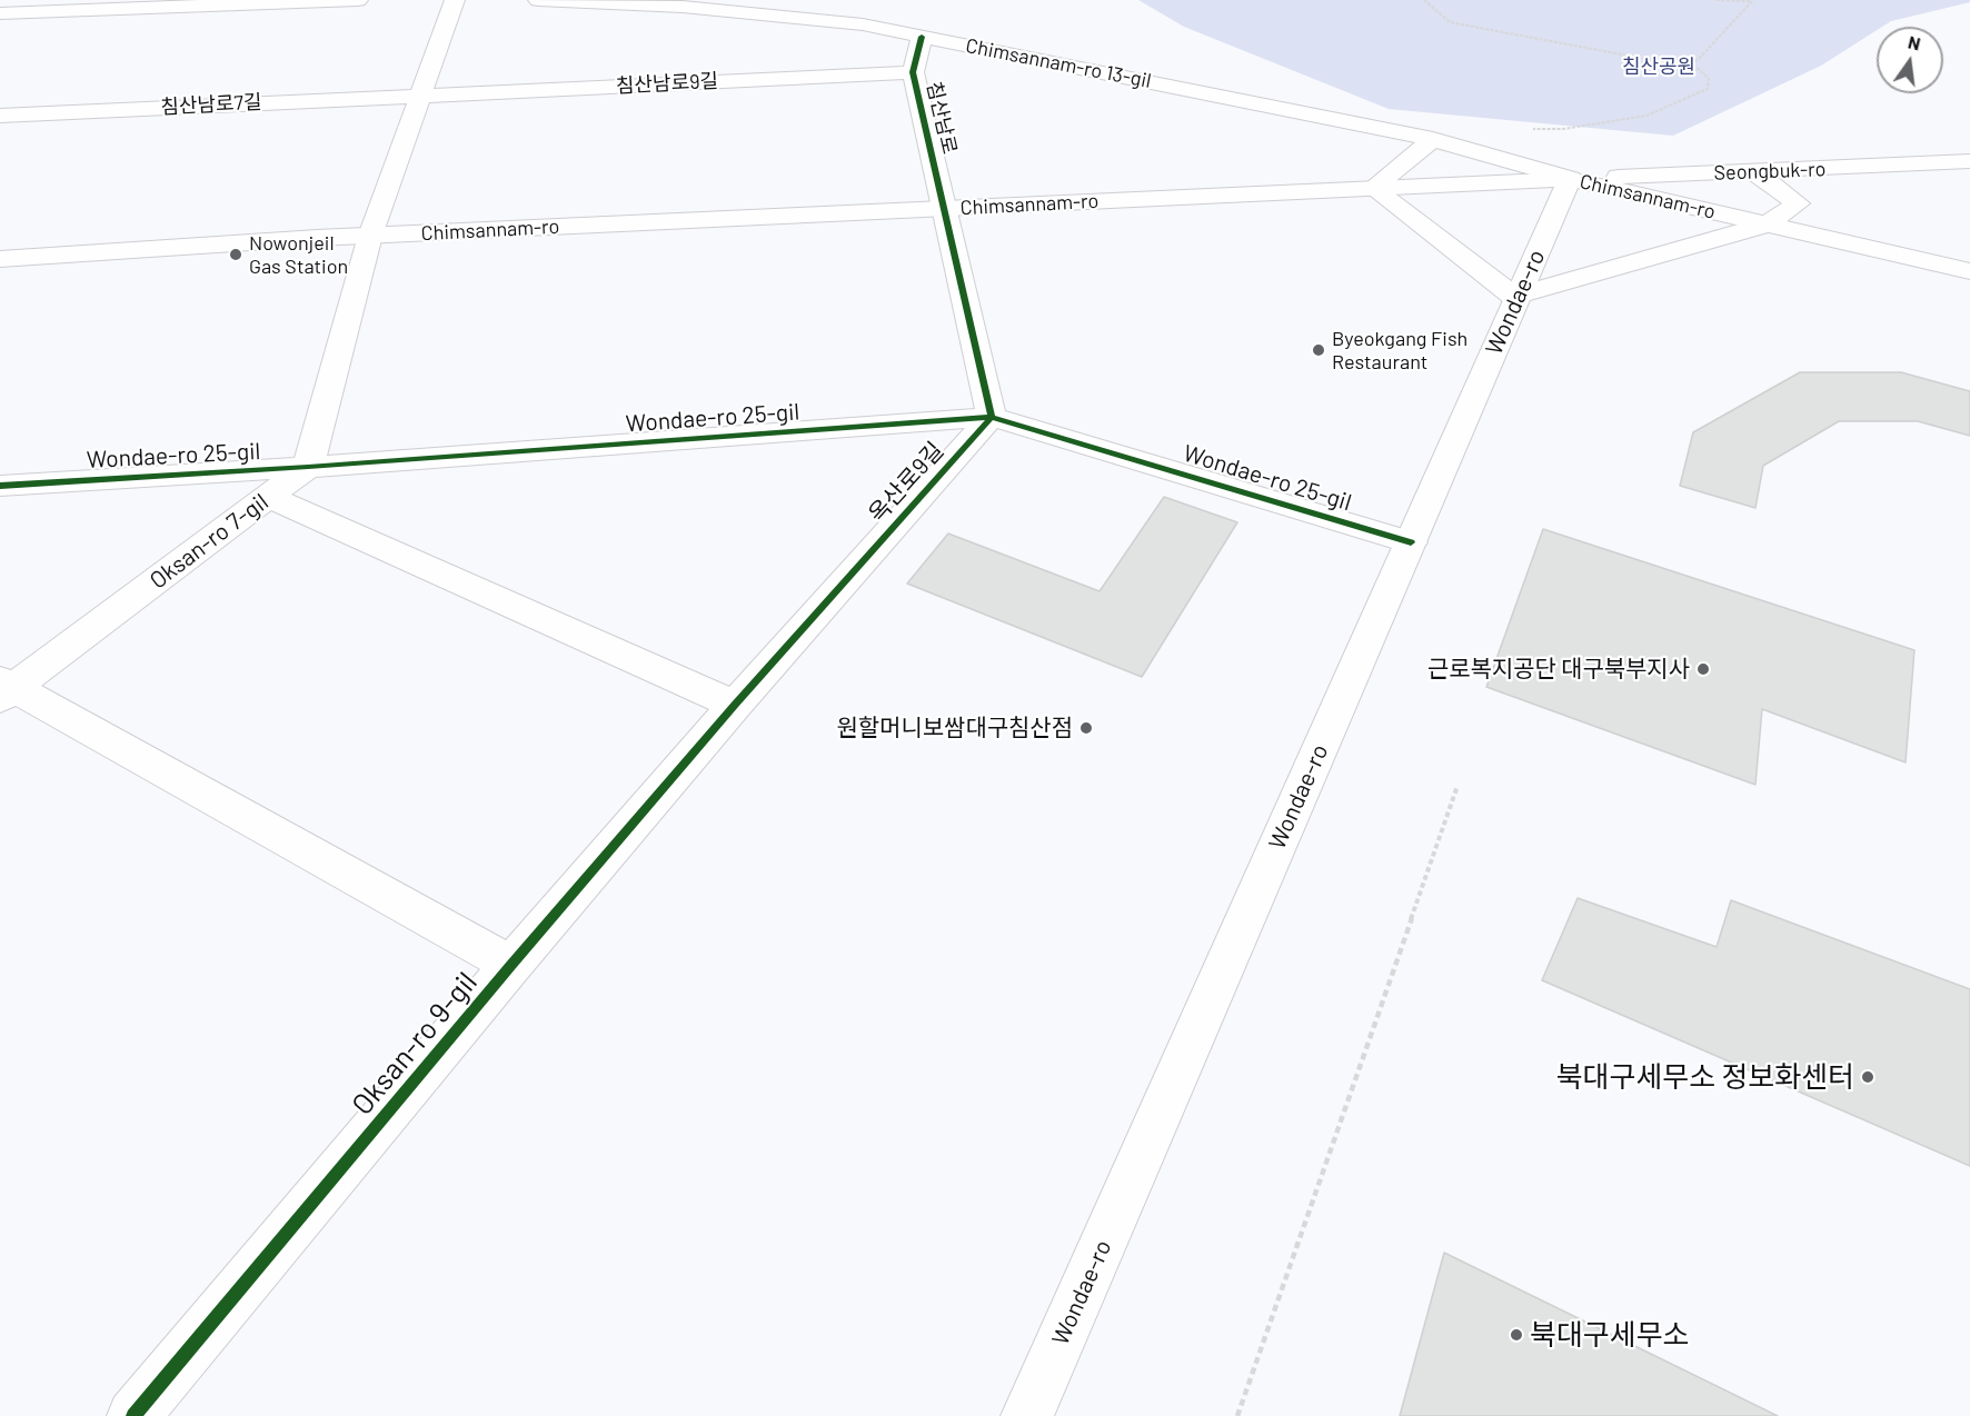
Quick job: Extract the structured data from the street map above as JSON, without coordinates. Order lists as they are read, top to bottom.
{
  "streets": {
    "street": [
      "Chimsannam-ro 13-gil",
      "침산남로9길",
      "침산남로7길",
      "침산남로",
      "Seongbuk-ro",
      "Chimsannam-ro",
      "Wondae-ro",
      "Wondae-ro 25-gil",
      "옥산로9길",
      "Oksan-ro 7-gil",
      "Oksan-ro 9-gil"
    ]
  },
  "crossings": [
    ["Chimsannam-ro 13-gil", "침산남로"],
    ["Chimsannam-ro 13-gil", "Seongbuk-ro"],
    ["Chimsannam-ro 13-gil", "Chimsannam-ro"],
    ["Chimsannam-ro 13-gil", "Wondae-ro"],
    ["침산남로9길", "침산남로7길"],
    ["침산남로9길", "침산남로"],
    ["침산남로", "Chimsannam-ro"],
    ["Seongbuk-ro", "Chimsannam-ro"],
    ["Seongbuk-ro", "Wondae-ro"],
    ["Chimsannam-ro", "Wondae-ro"],
    ["Wondae-ro", "Wondae-ro 25-gil"],
    ["Wondae-ro 25-gil", "옥산로9길"],
    ["Wondae-ro 25-gil", "Oksan-ro 7-gil"],
    ["옥산로9길", "Oksan-ro 9-gil"],
    ["Oksan-ro 7-gil", "Oksan-ro 9-gil"]
  ],
  "parks": ["침산공원"],
  "places": [
    "Nowonjeil Gas Station",
    "Byeokgang Fish Restaurant",
    "근로복지공단 대구북부지사",
    "원할머니보쌈대구침산점",
    "북대구세무소 정보화센터",
    "북대구세무소"
  ],
  "north": "top"
}
